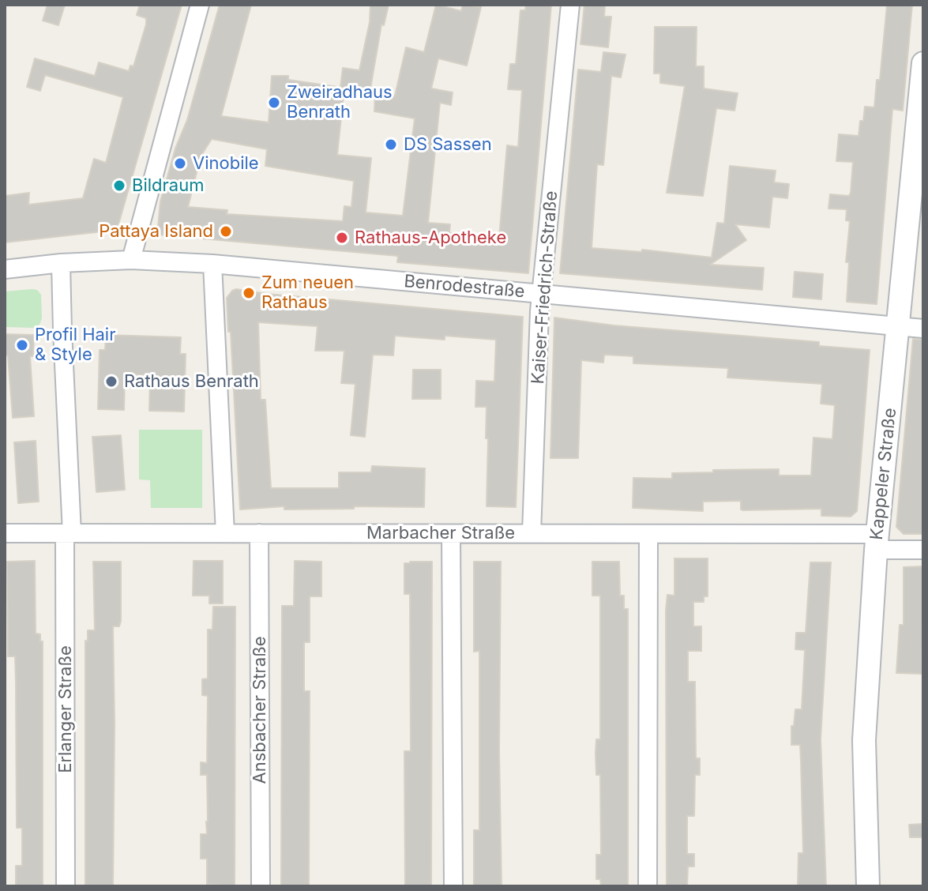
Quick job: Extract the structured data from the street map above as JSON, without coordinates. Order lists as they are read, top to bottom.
{
  "streets": {
    "street": [
      "Benrodestraße",
      "Kaiser-Friedrich-Straße",
      "Kappeler Straße",
      "Marbacher Straße",
      "Erlanger Straße",
      "Ansbacher Straße"
    ]
  },
  "crossings": [
    ["Benrodestraße", "Kaiser-Friedrich-Straße"],
    ["Benrodestraße", "Kappeler Straße"],
    ["Benrodestraße", "Erlanger Straße"],
    ["Kaiser-Friedrich-Straße", "Marbacher Straße"],
    ["Kappeler Straße", "Marbacher Straße"],
    ["Marbacher Straße", "Erlanger Straße"],
    ["Marbacher Straße", "Ansbacher Straße"]
  ],
  "places": [
    "Zweiradhaus Benrath",
    "DS Sassen",
    "Vinobile",
    "Bildraum",
    "Pattaya Island",
    "Rathaus-Apotheke",
    "Zum neuen Rathaus",
    "Profil Hair & Style",
    "Rathaus Benrath"
  ]
}
